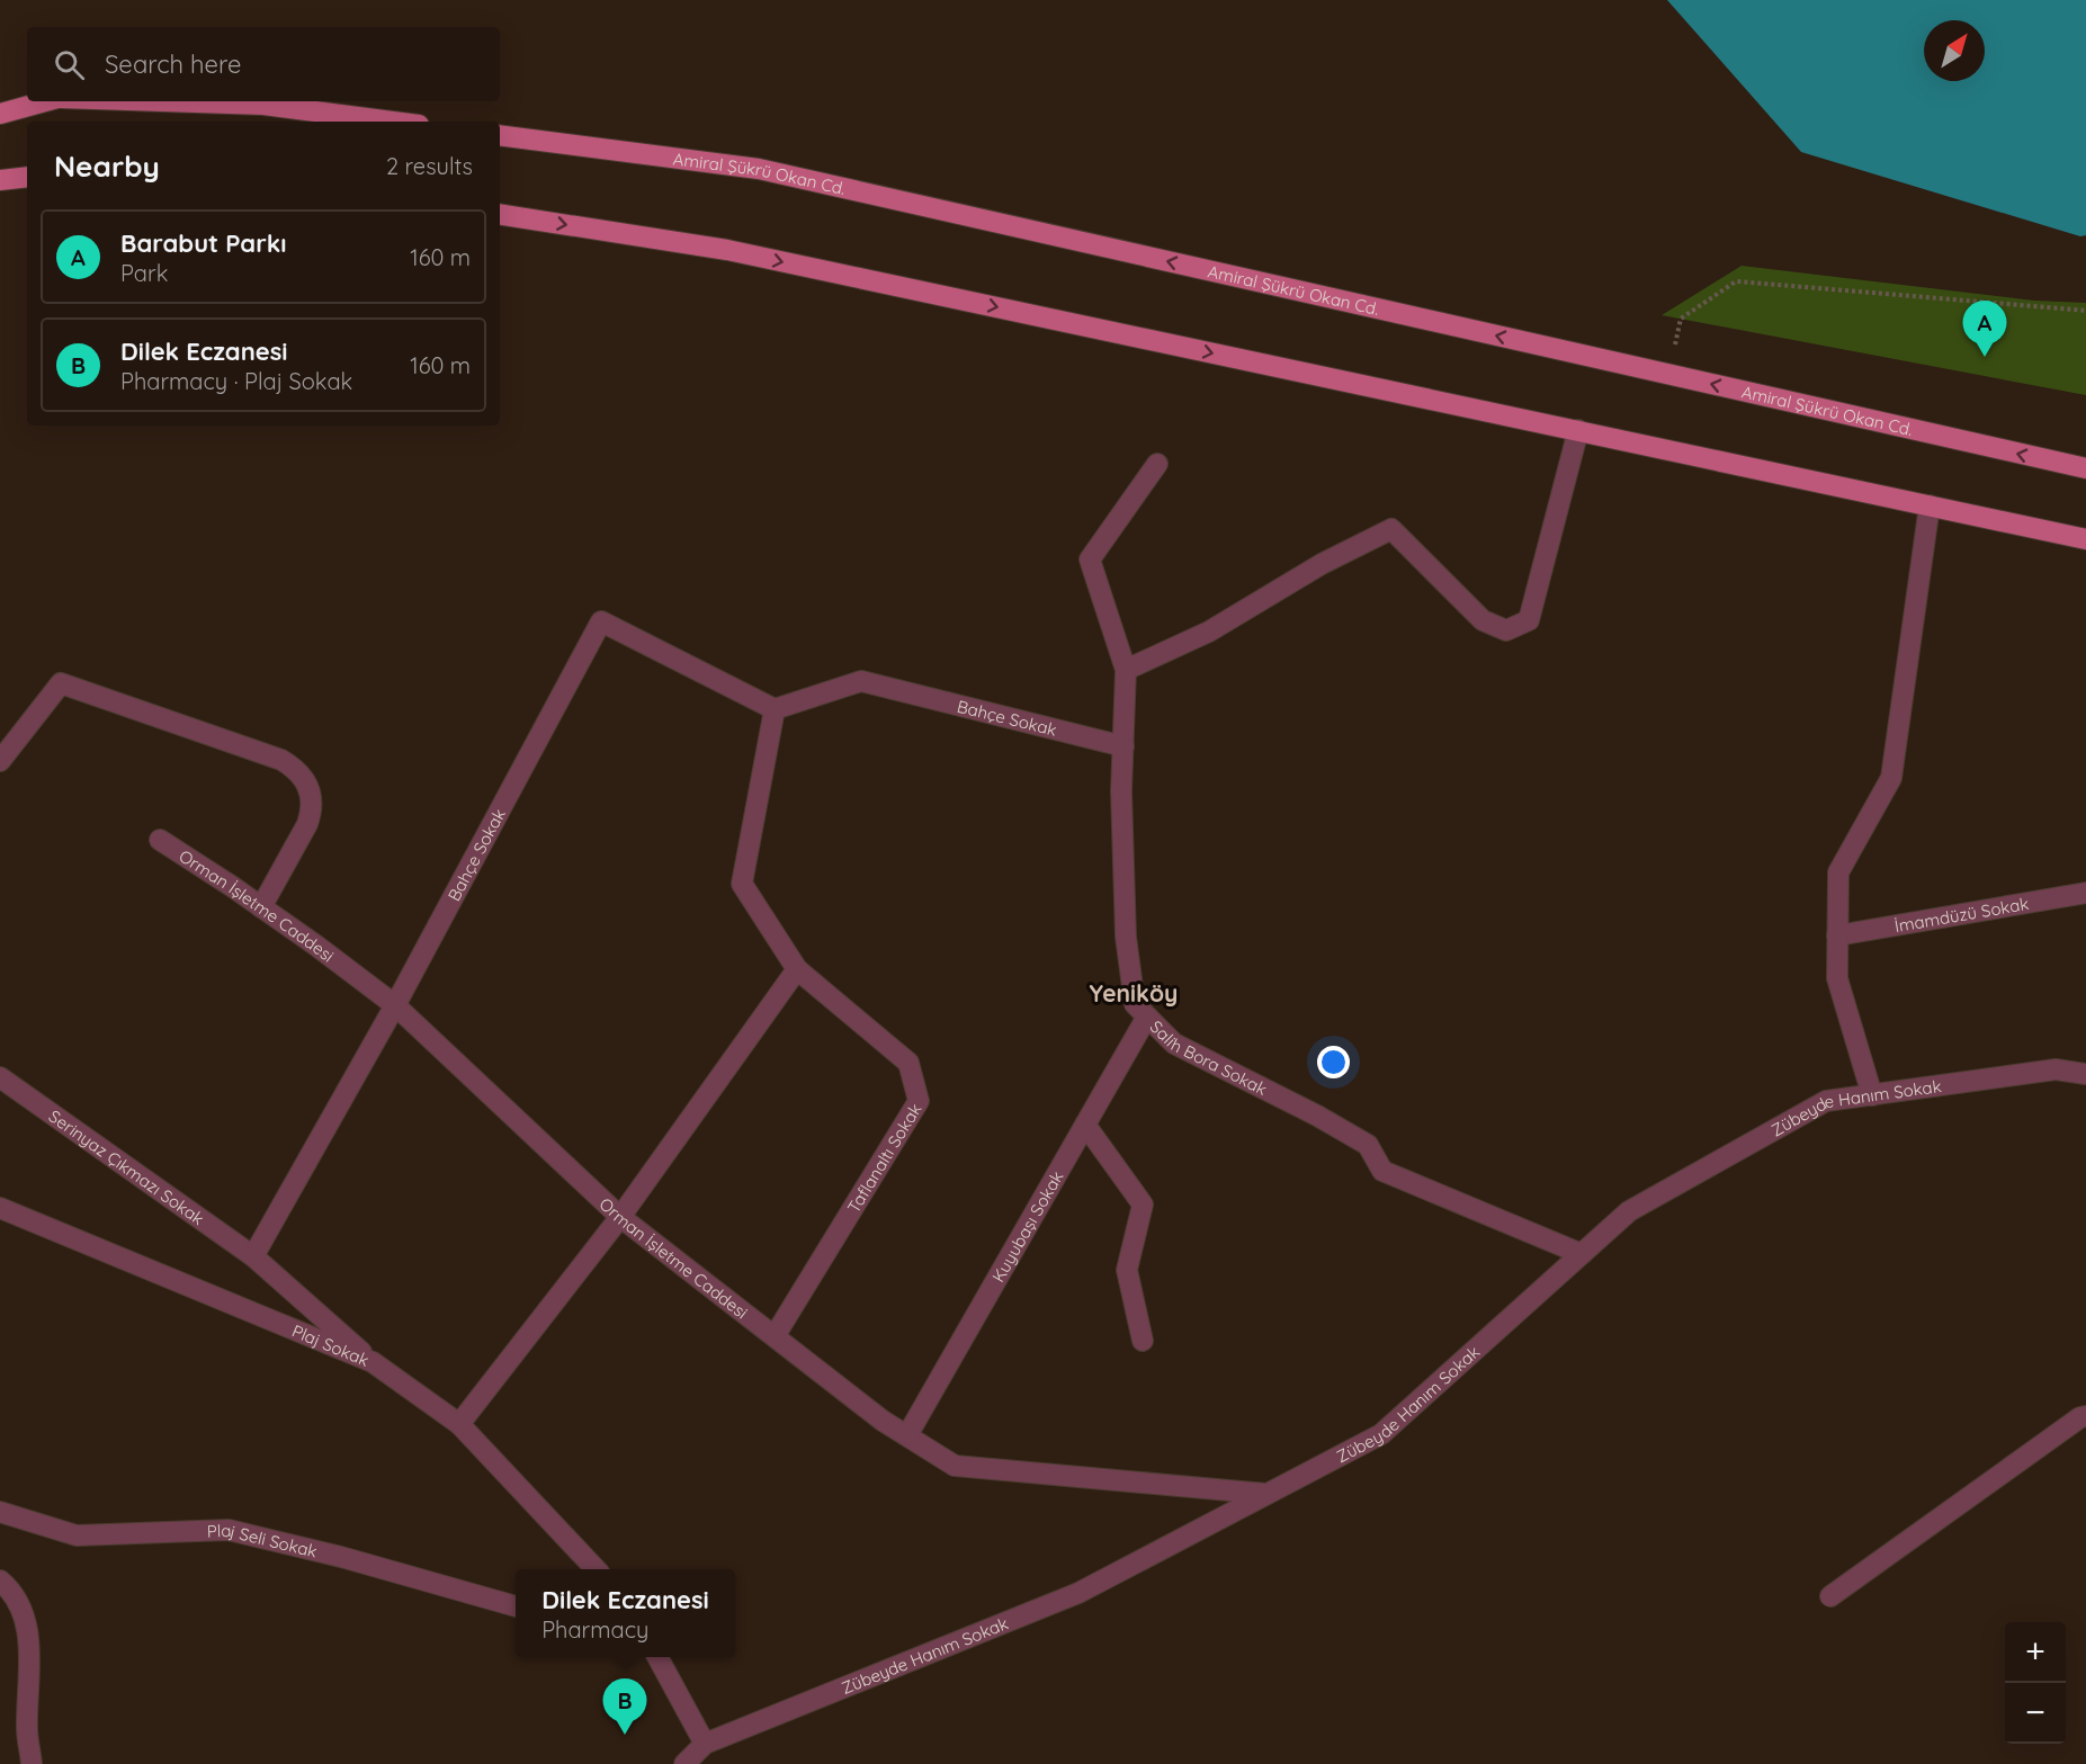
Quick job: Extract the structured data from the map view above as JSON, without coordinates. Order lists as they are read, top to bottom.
{
  "streets": {
    "main road": ["Amiral Şükrü Okan Cd."],
    "street": [
      "Bahçe Sokak",
      "Orman İşletme Caddesi",
      "İmamdüzü Sokak",
      "Salih Bora Sokak",
      "Zübeyde Hanım Sokak",
      "Taflanaltı Sokak",
      "Serinyaz Çıkmazı Sokak",
      "Kuyubaşı Sokak",
      "Plaj Sokak",
      "Plaj Seli Sokak"
    ]
  },
  "crossings": [
    ["Bahçe Sokak", "Orman İşletme Caddesi"],
    ["Bahçe Sokak", "Salih Bora Sokak"],
    ["Bahçe Sokak", "Serinyaz Çıkmazı Sokak"],
    ["Orman İşletme Caddesi", "Zübeyde Hanım Sokak"],
    ["Orman İşletme Caddesi", "Taflanaltı Sokak"],
    ["Orman İşletme Caddesi", "Kuyubaşı Sokak"],
    ["Salih Bora Sokak", "Zübeyde Hanım Sokak"],
    ["Salih Bora Sokak", "Kuyubaşı Sokak"],
    ["Serinyaz Çıkmazı Sokak", "Plaj Sokak"]
  ],
  "districts": ["Yeniköy"],
  "north": "top right",
  "page": {
    "search": "Search here",
    "heading": ["Nearby", "2 results"],
    "list": [
      {
        "mark": "A",
        "name": "Barabut Parkı",
        "note": "Park",
        "value": "160 m"
      },
      {
        "mark": "B",
        "name": "Dilek Eczanesi",
        "note": "Pharmacy · Plaj Sokak",
        "value": "160 m"
      }
    ],
    "pins": ["A", "B"],
    "popup": ["Dilek Eczanesi", "Pharmacy"],
    "map_buttons": ["+", "−"]
  }
}
